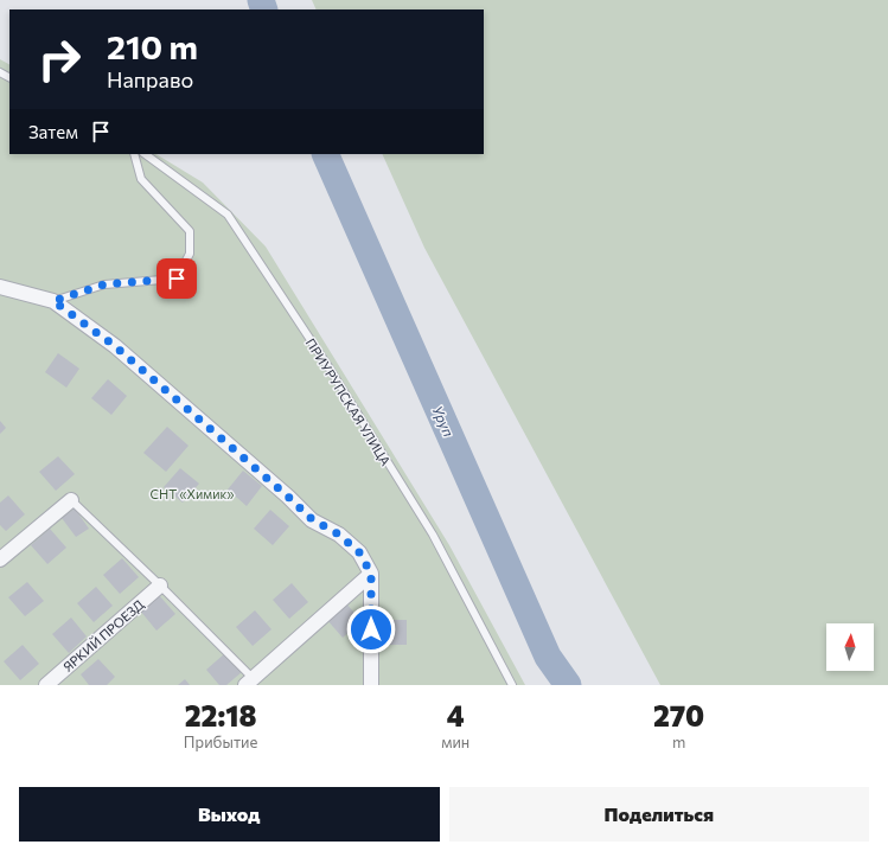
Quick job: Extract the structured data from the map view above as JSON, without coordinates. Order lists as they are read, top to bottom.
{
  "streets": {
    "street": ["ЯРКИЙ ПРОЕЗД"],
    "lane": ["ПРИУРУПСКАЯ УЛИЦА"]
  },
  "water": ["Уруп"],
  "parks": ["СНТ «Химик»"],
  "north": "top",
  "page": {
    "turn": ["210 m", "Направо"],
    "then": "Затем",
    "eta": [
      "22:18",
      "Прибытие",
      "4",
      "мин",
      "270",
      "m"
    ],
    "buttons": ["Выход", "Поделиться"]
  }
}
